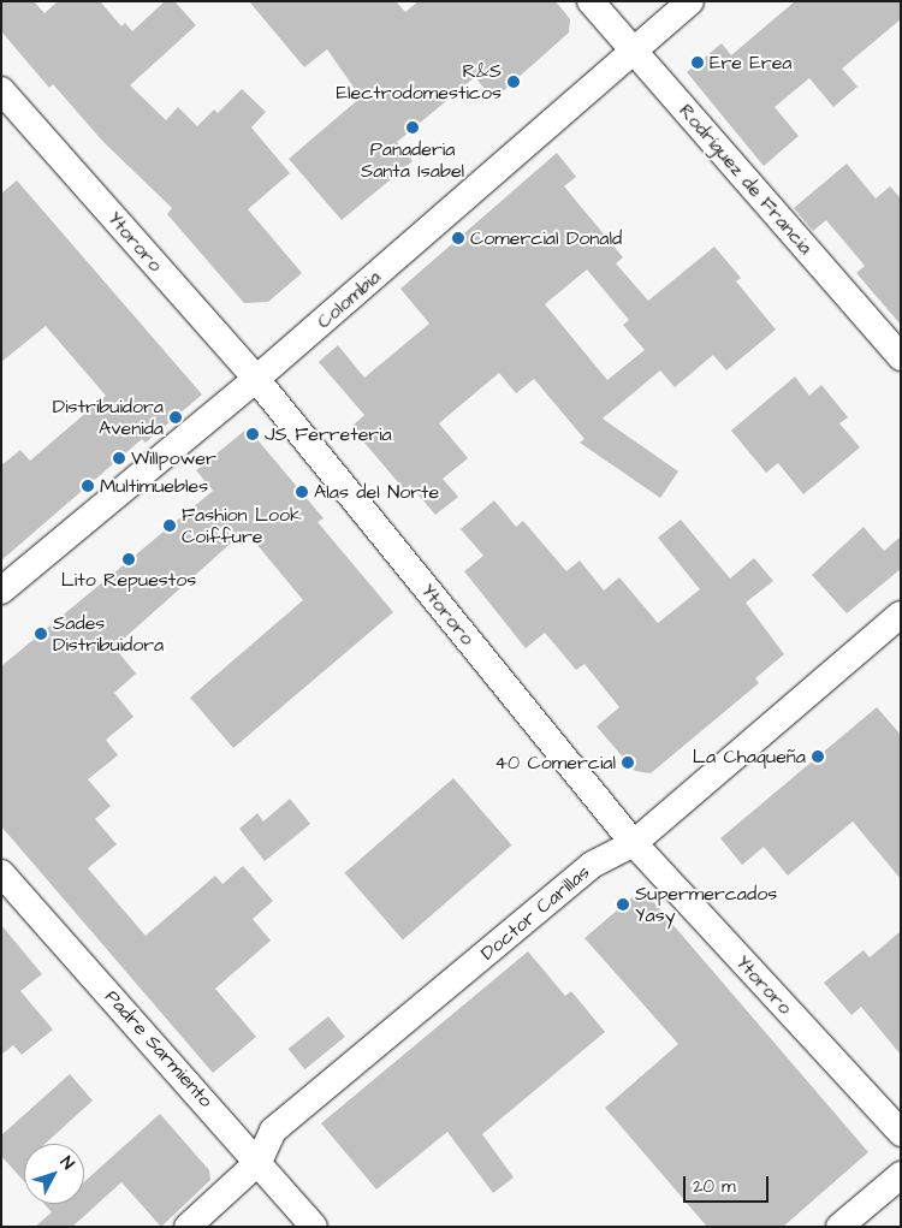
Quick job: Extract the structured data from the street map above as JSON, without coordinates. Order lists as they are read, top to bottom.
{
  "streets": {
    "street": [
      "Rodríguez de Francia",
      "Ytororo",
      "Colombia",
      "Doctor Carillas",
      "Padre Sarmiento"
    ]
  },
  "crossings": [
    ["Rodríguez de Francia", "Colombia"],
    ["Ytororo", "Colombia"],
    ["Ytororo", "Doctor Carillas"],
    ["Doctor Carillas", "Padre Sarmiento"]
  ],
  "places": [
    "Ere Erea",
    "R&S Electrodomesticos",
    "Panaderia Santa Isabel",
    "Comercial Donald",
    "Distribuidora Avenida",
    "JS Ferreteria",
    "Willpower",
    "Multimuebles",
    "Alas del Norte",
    "Fashion Look Coiffure",
    "Lito Repuestos",
    "Sades Distribuidora",
    "La Chaqueña",
    "40 Comercial",
    "Supermercados Yasy"
  ],
  "scale_bar": "20 m",
  "north": "top right"
}
